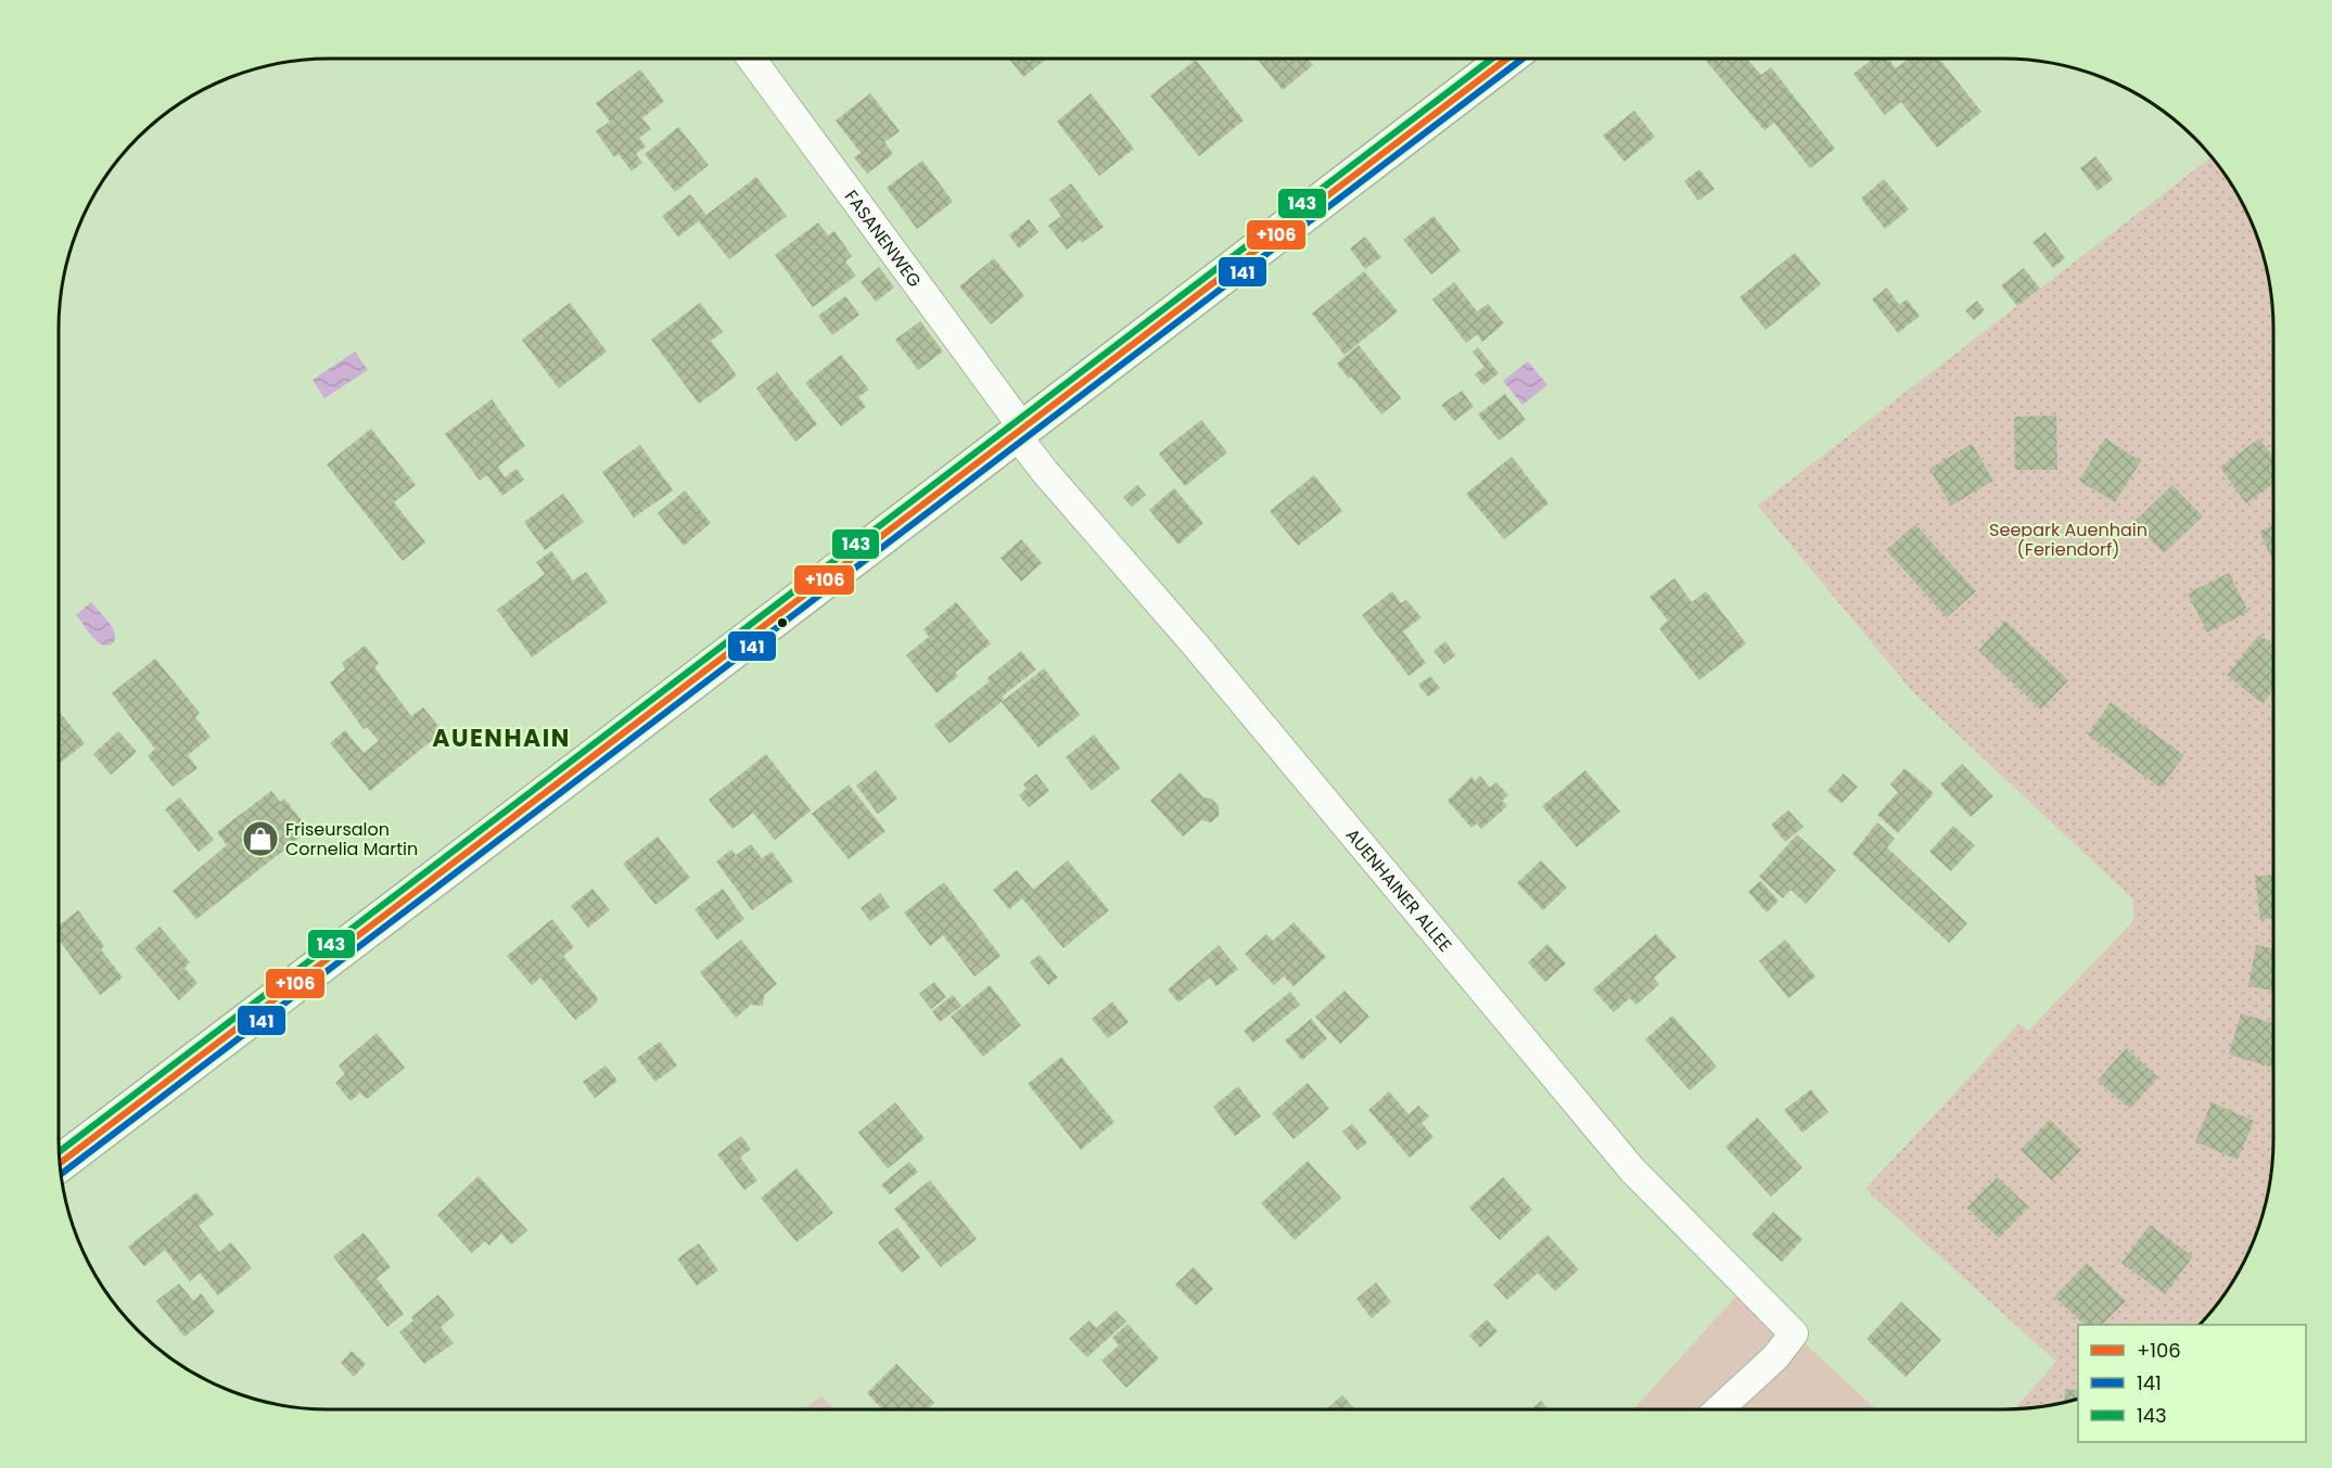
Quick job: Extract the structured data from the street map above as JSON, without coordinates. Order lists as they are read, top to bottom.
{
  "streets": {
    "street": ["FASANENWEG", "AUENHAINER ALLEE"]
  },
  "crossings": [
    ["FASANENWEG", "AUENHAINER ALLEE"]
  ],
  "districts": ["AUENHAIN"],
  "parks": ["Seepark Auenhain (Feriendorf)"],
  "places": {
    "shop": ["Friseursalon Cornelia Martin"]
  },
  "lines": ["transit line +106", "transit line 141", "transit line 143"],
  "legend": ["+106", "141", "143"]
}
